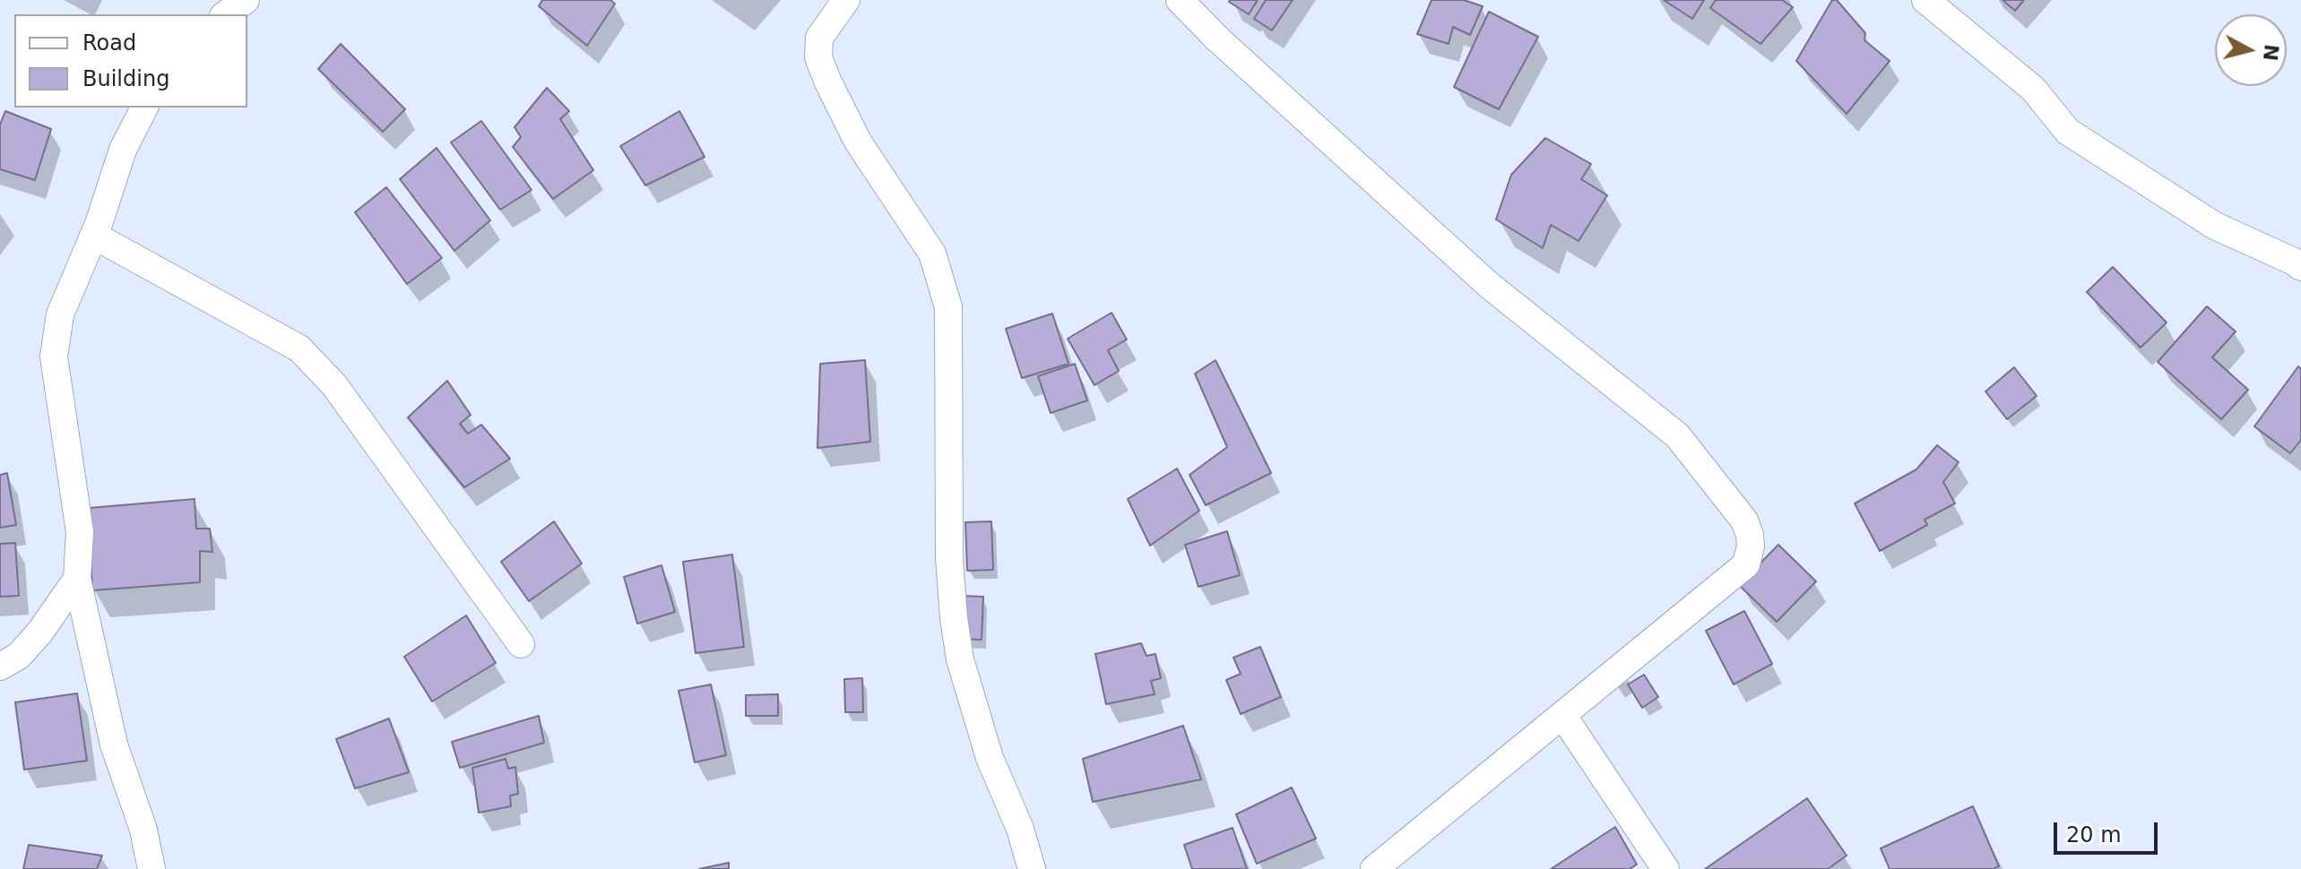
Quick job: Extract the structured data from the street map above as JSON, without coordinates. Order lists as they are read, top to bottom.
{
  "legend": ["Road", "Building"],
  "scale_bar": "20 m",
  "north": "right"
}
